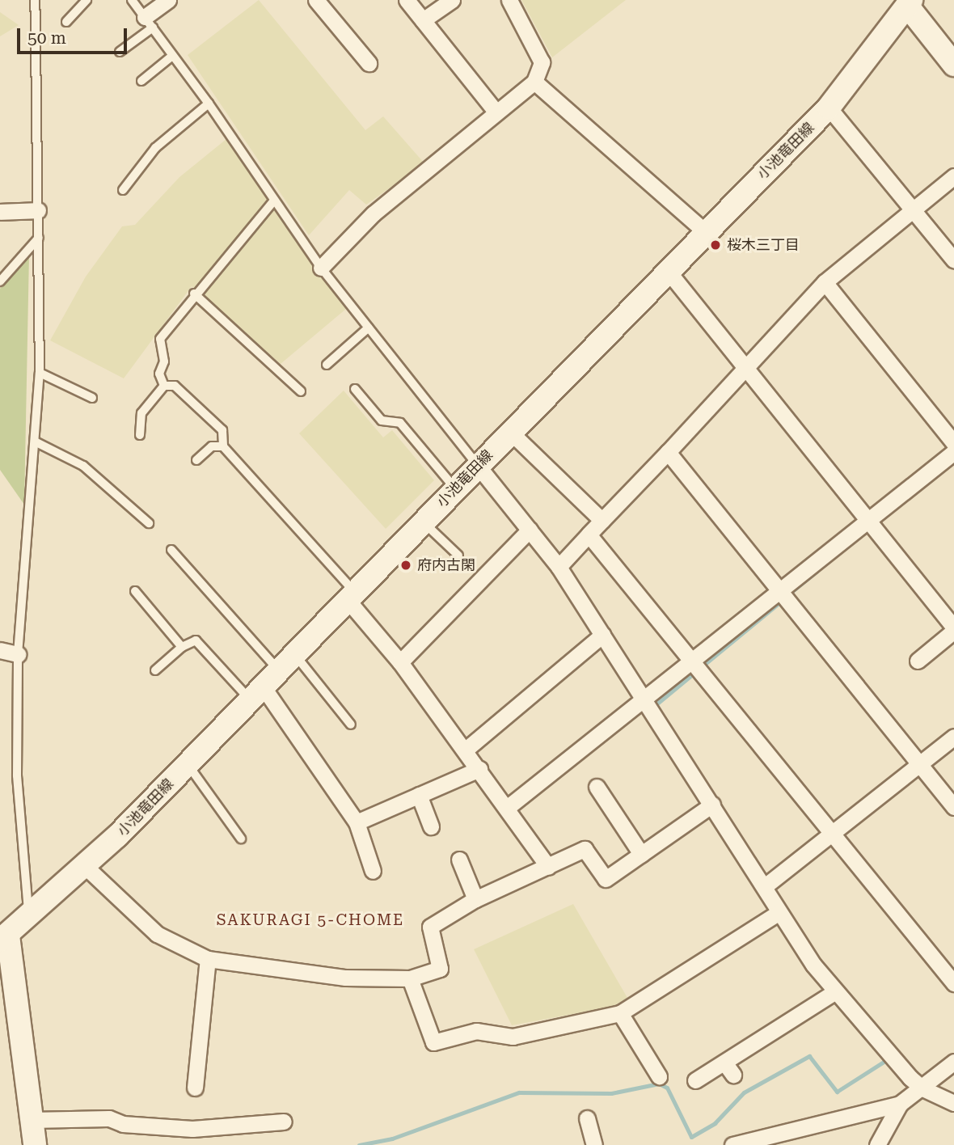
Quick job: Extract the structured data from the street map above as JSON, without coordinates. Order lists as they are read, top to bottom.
{
  "streets": {
    "main road": ["小池竜田線"]
  },
  "districts": ["SAKURAGI 5-CHOME"],
  "places": ["桜木三丁目", "府内古閑"],
  "scale_bar": "50 m"
}
